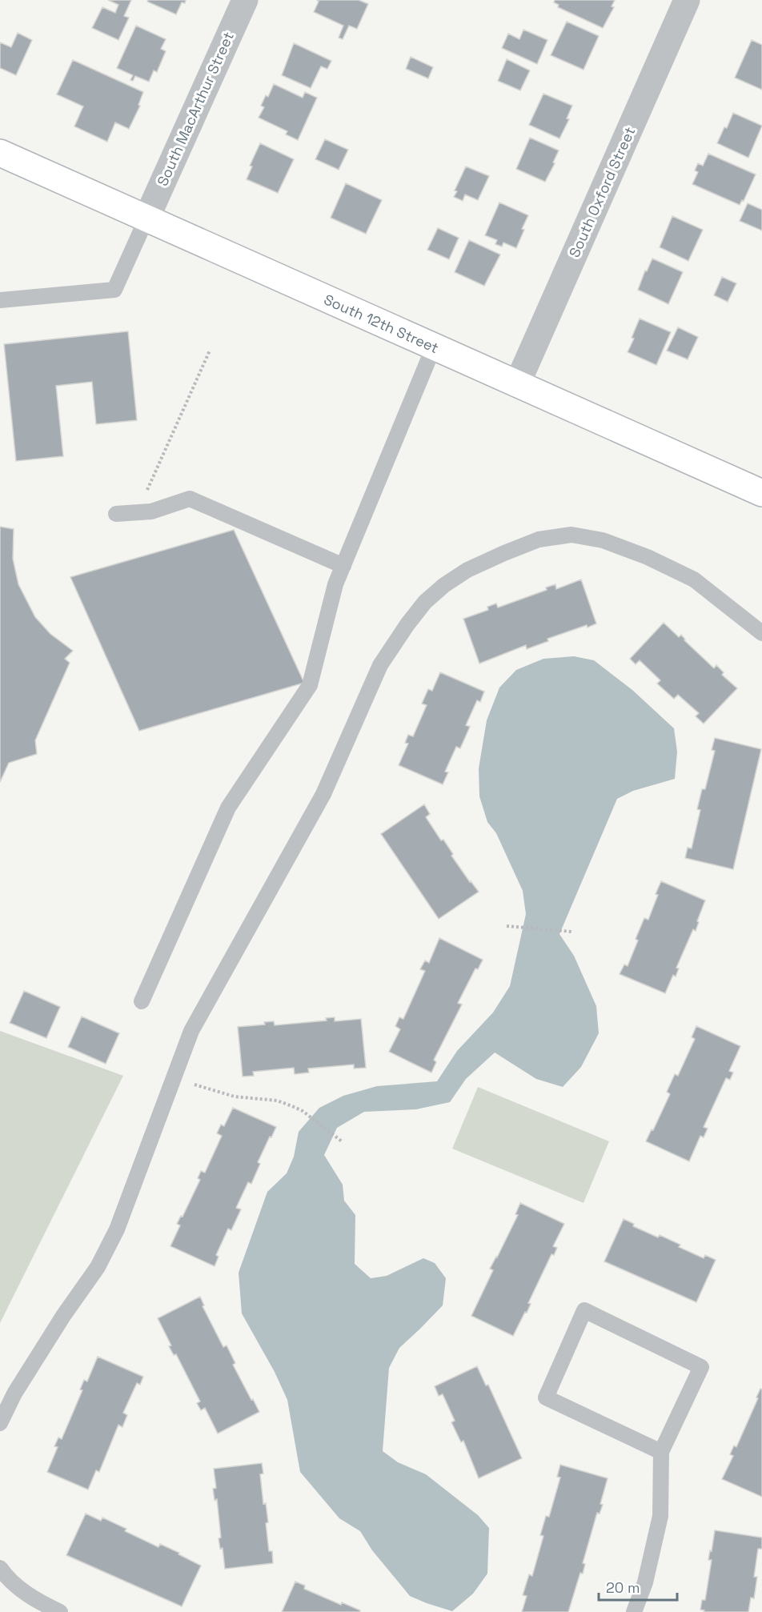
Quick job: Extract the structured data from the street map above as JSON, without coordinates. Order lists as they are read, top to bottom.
{
  "streets": {
    "main road": ["South 12th Street"],
    "street": ["South MacArthur Street", "South Oxford Street"]
  },
  "crossings": [
    ["South MacArthur Street", "South 12th Street"],
    ["South Oxford Street", "South 12th Street"]
  ],
  "scale_bar": "20 m"
}
